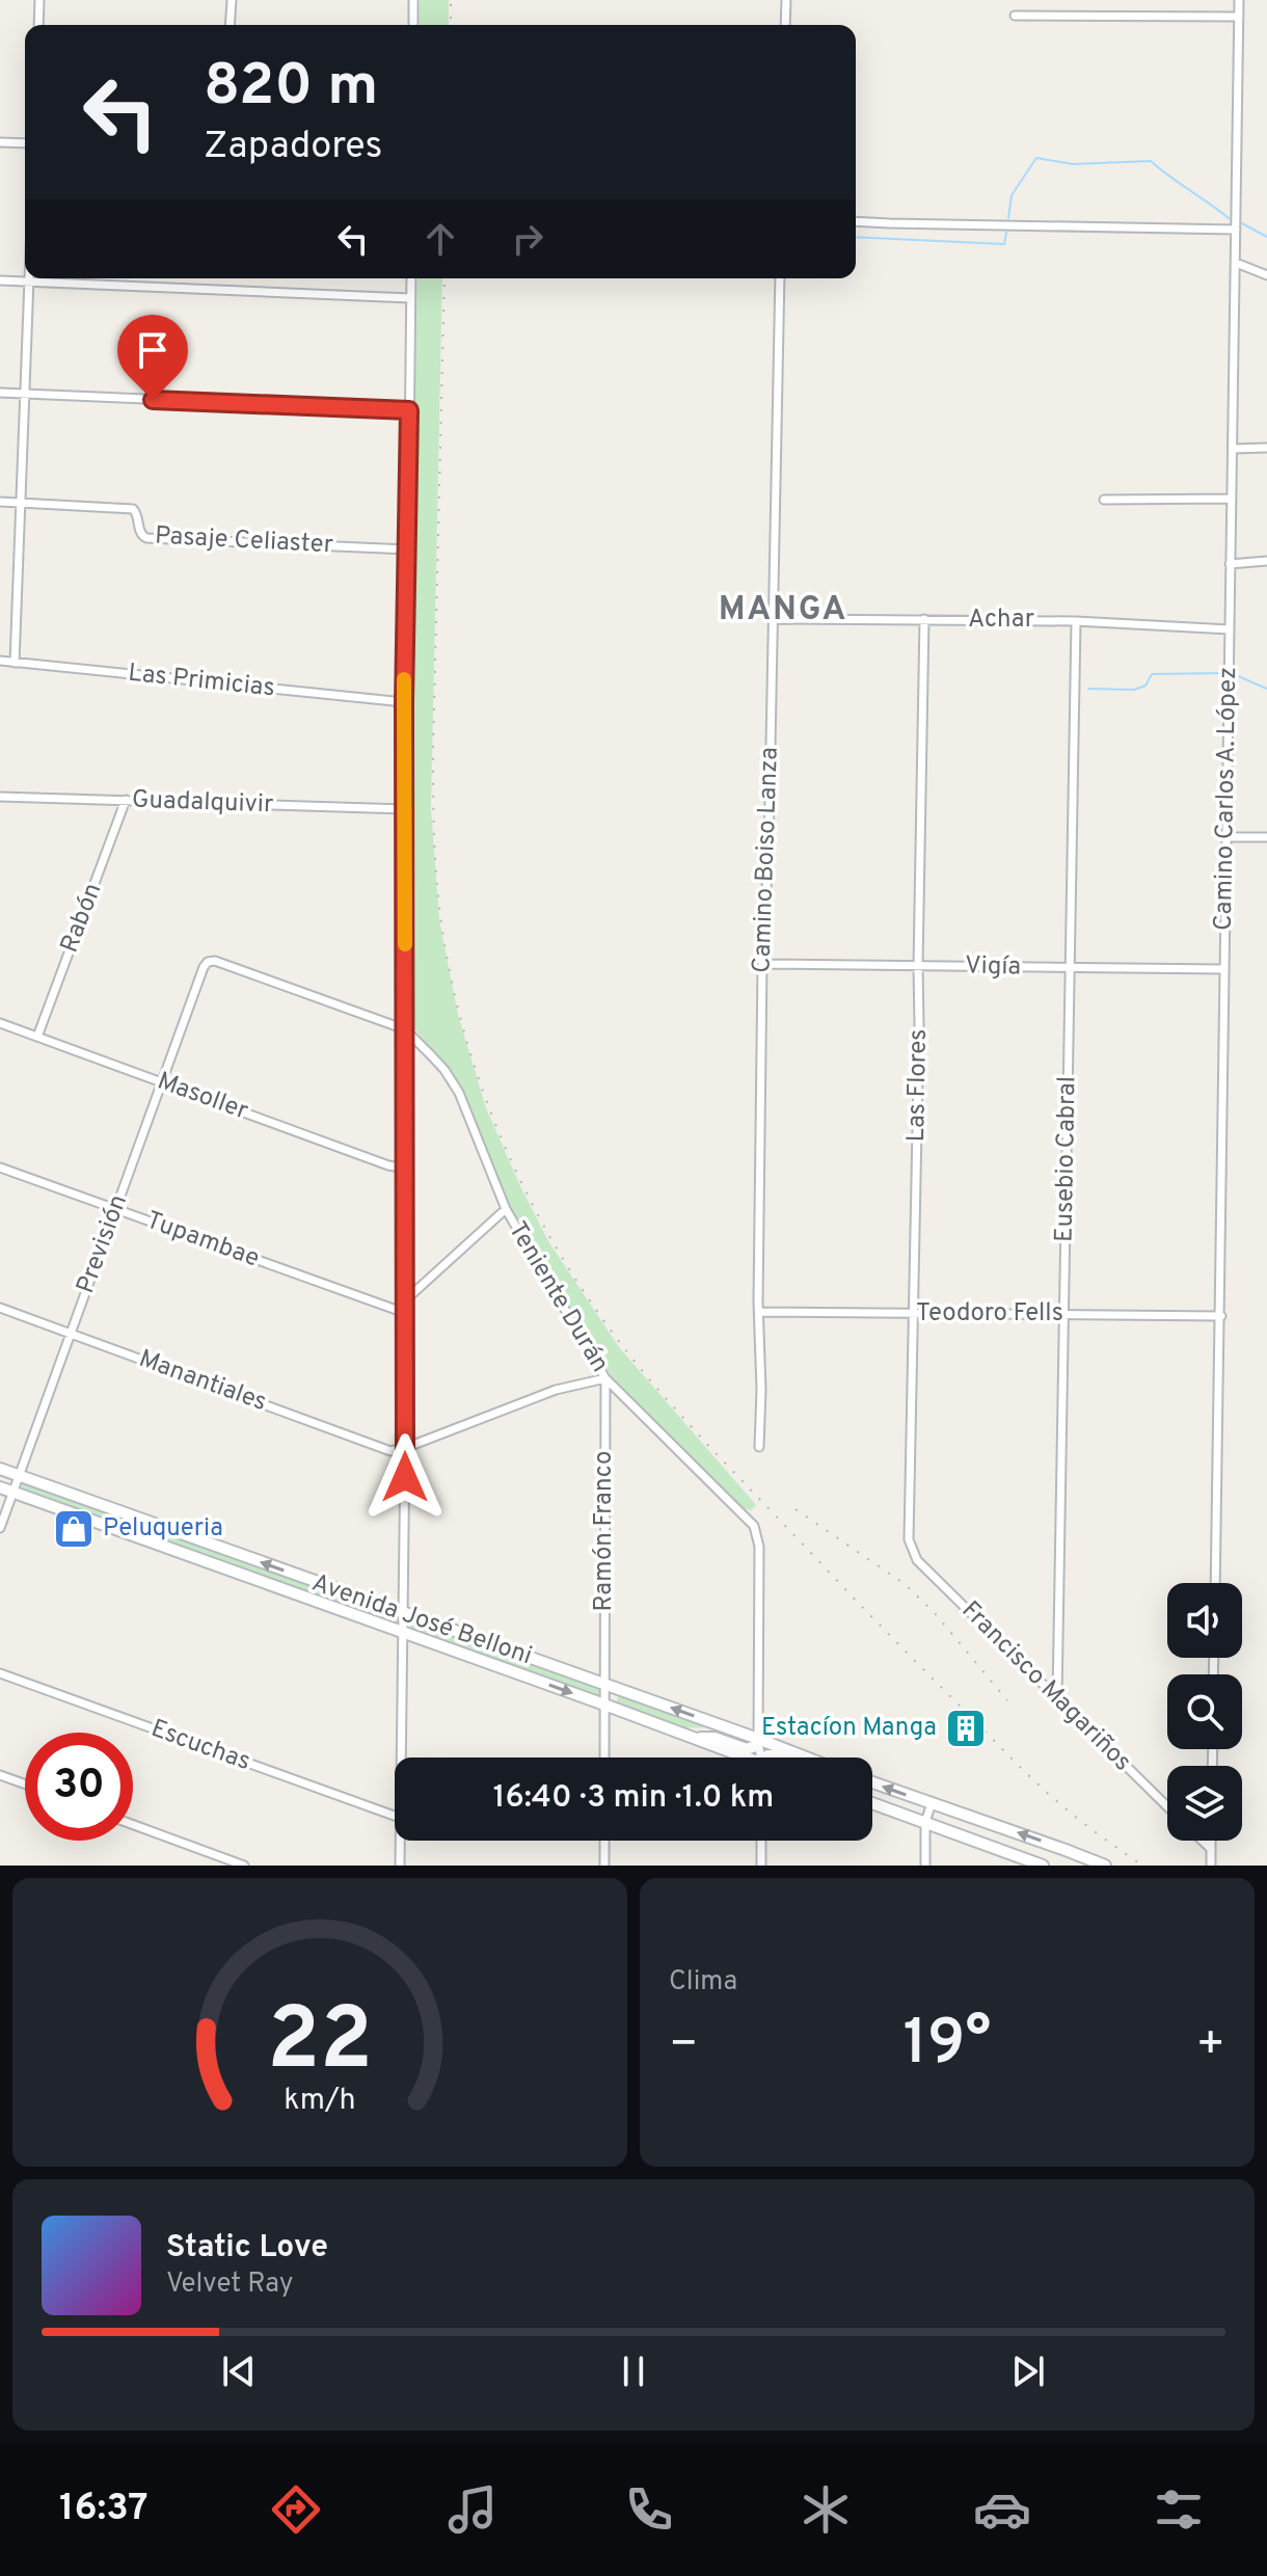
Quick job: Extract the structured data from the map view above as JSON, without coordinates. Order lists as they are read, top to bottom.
{
  "streets": {
    "main road": ["Avenida José Belloni"],
    "street": [
      "Pasaje Celiaster",
      "Achar",
      "Las Primicias",
      "Camino Carlos A. López",
      "Guadalquivir",
      "Camino Boiso Lanza",
      "Rabón",
      "Vigía",
      "Las Flores",
      "Masoller",
      "Eusebio Cabral",
      "Tupambae",
      "Previsión",
      "Teniente Durán",
      "Teodoro Fells",
      "Manantiales",
      "Ramón Franco",
      "Francisco Magariños",
      "Escuchas"
    ]
  },
  "crossings": [
    ["Achar", "Camino Carlos A. López"],
    ["Achar", "Camino Boiso Lanza"],
    ["Achar", "Las Flores"],
    ["Achar", "Eusebio Cabral"],
    ["Camino Carlos A. López", "Vigía"],
    ["Camino Carlos A. López", "Teodoro Fells"],
    ["Guadalquivir", "Rabón"],
    ["Camino Boiso Lanza", "Vigía"],
    ["Camino Boiso Lanza", "Teodoro Fells"],
    ["Rabón", "Masoller"],
    ["Vigía", "Las Flores"],
    ["Vigía", "Eusebio Cabral"],
    ["Las Flores", "Teodoro Fells"],
    ["Las Flores", "Francisco Magariños"],
    ["Masoller", "Previsión"],
    ["Eusebio Cabral", "Teodoro Fells"],
    ["Eusebio Cabral", "Francisco Magariños"],
    ["Tupambae", "Previsión"],
    ["Previsión", "Teniente Durán"],
    ["Previsión", "Manantiales"],
    ["Previsión", "Avenida José Belloni"],
    ["Teniente Durán", "Ramón Franco"],
    ["Teniente Durán", "Avenida José Belloni"],
    ["Ramón Franco", "Avenida José Belloni"]
  ],
  "districts": ["MANGA"],
  "places": {
    "shop": ["Peluqueria"],
    "building": ["Estacíon Manga"]
  },
  "page": {
    "turn": ["820 m", "Zapadores"],
    "limit": "30",
    "trip": "16:40 · 3 min · 1.0 km",
    "tile": "Clima",
    "heat": ["−", "19°", "+"],
    "song": ["Static Love", "Velvet Ray"],
    "tabs": "16:37",
    "gauge": ["22", "km/h"]
  }
}
